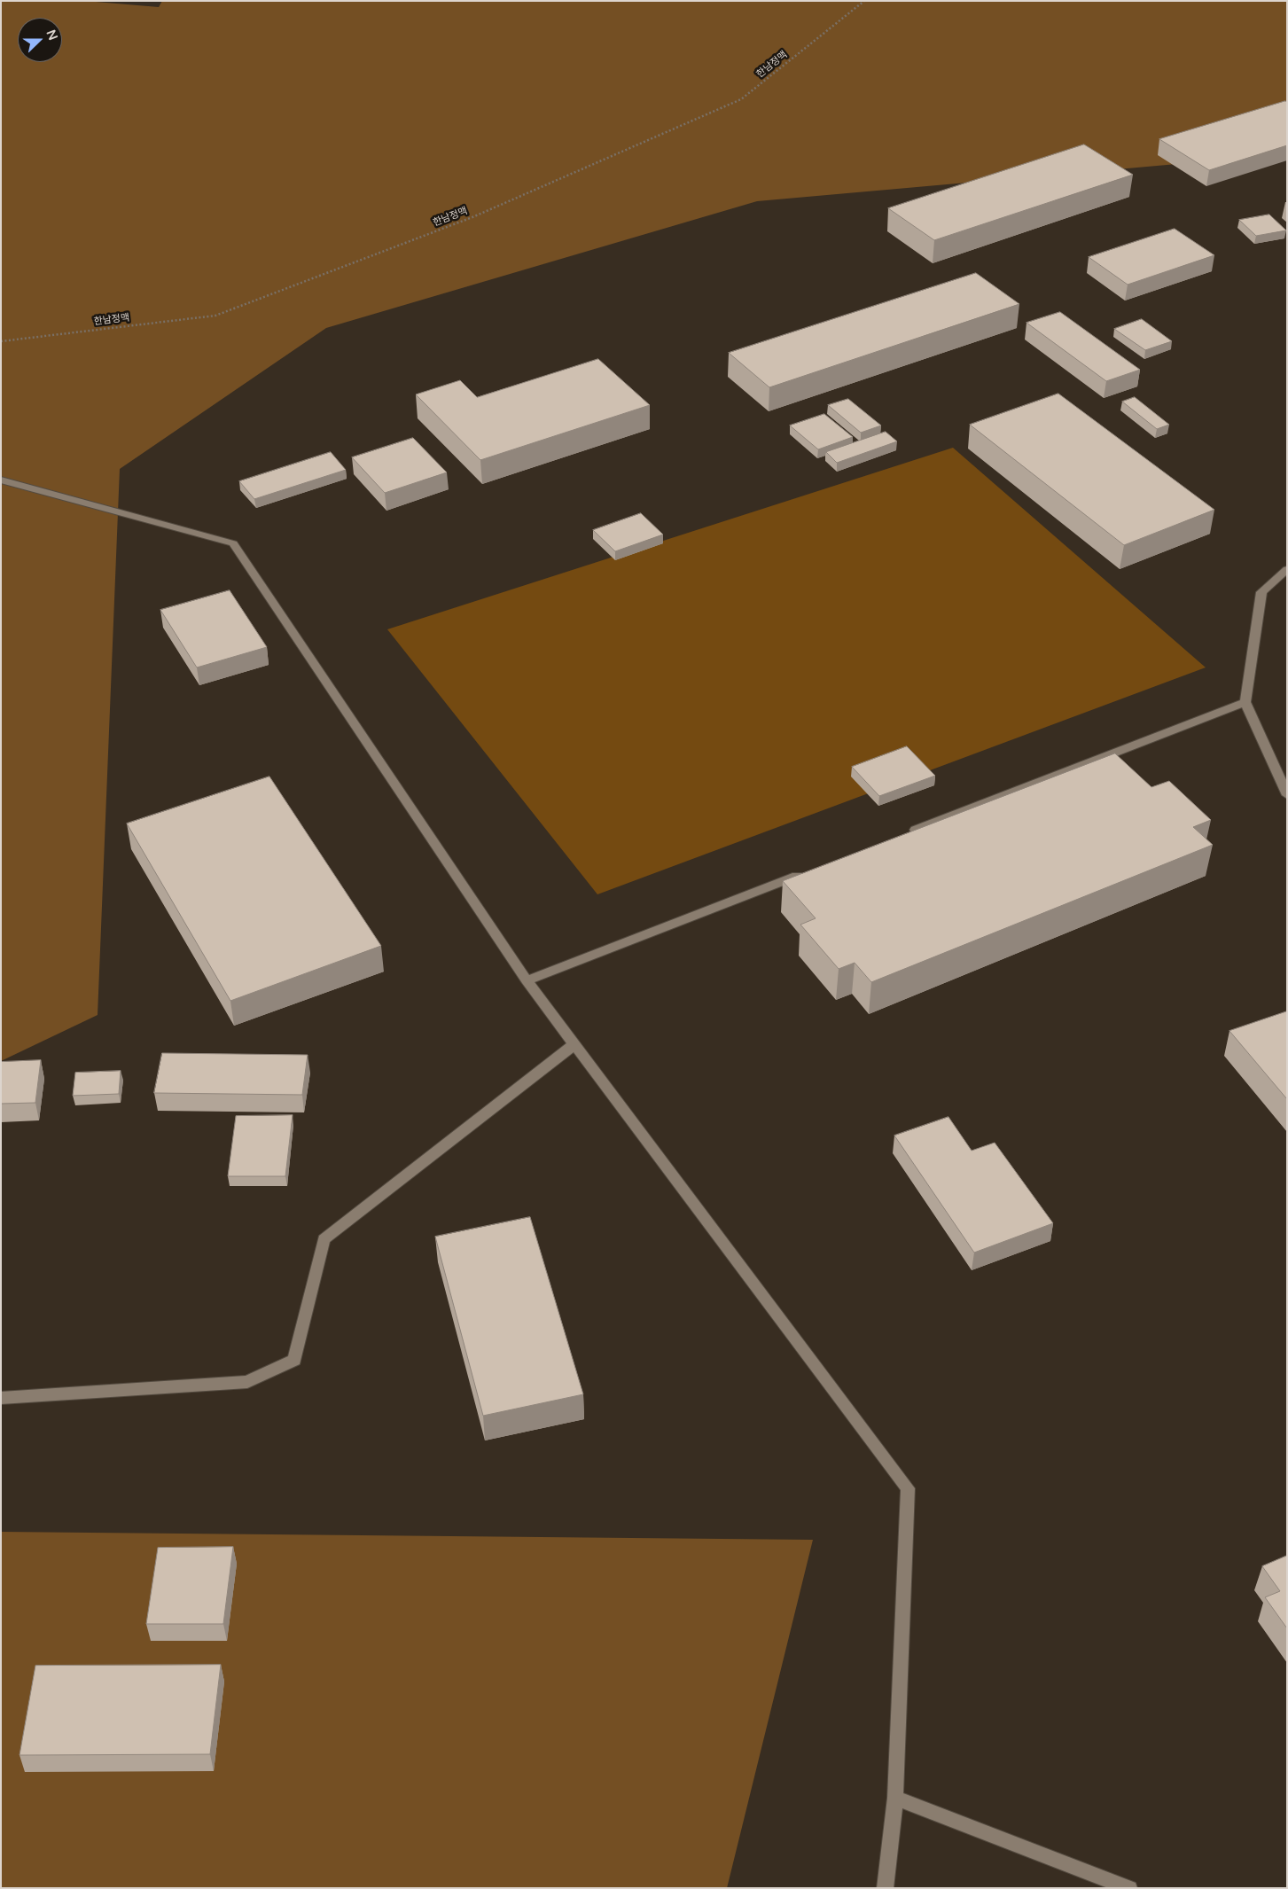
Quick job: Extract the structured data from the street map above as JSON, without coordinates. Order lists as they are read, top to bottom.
{
  "streets": {
    "path": ["한남정맥"]
  },
  "north": "right"
}
